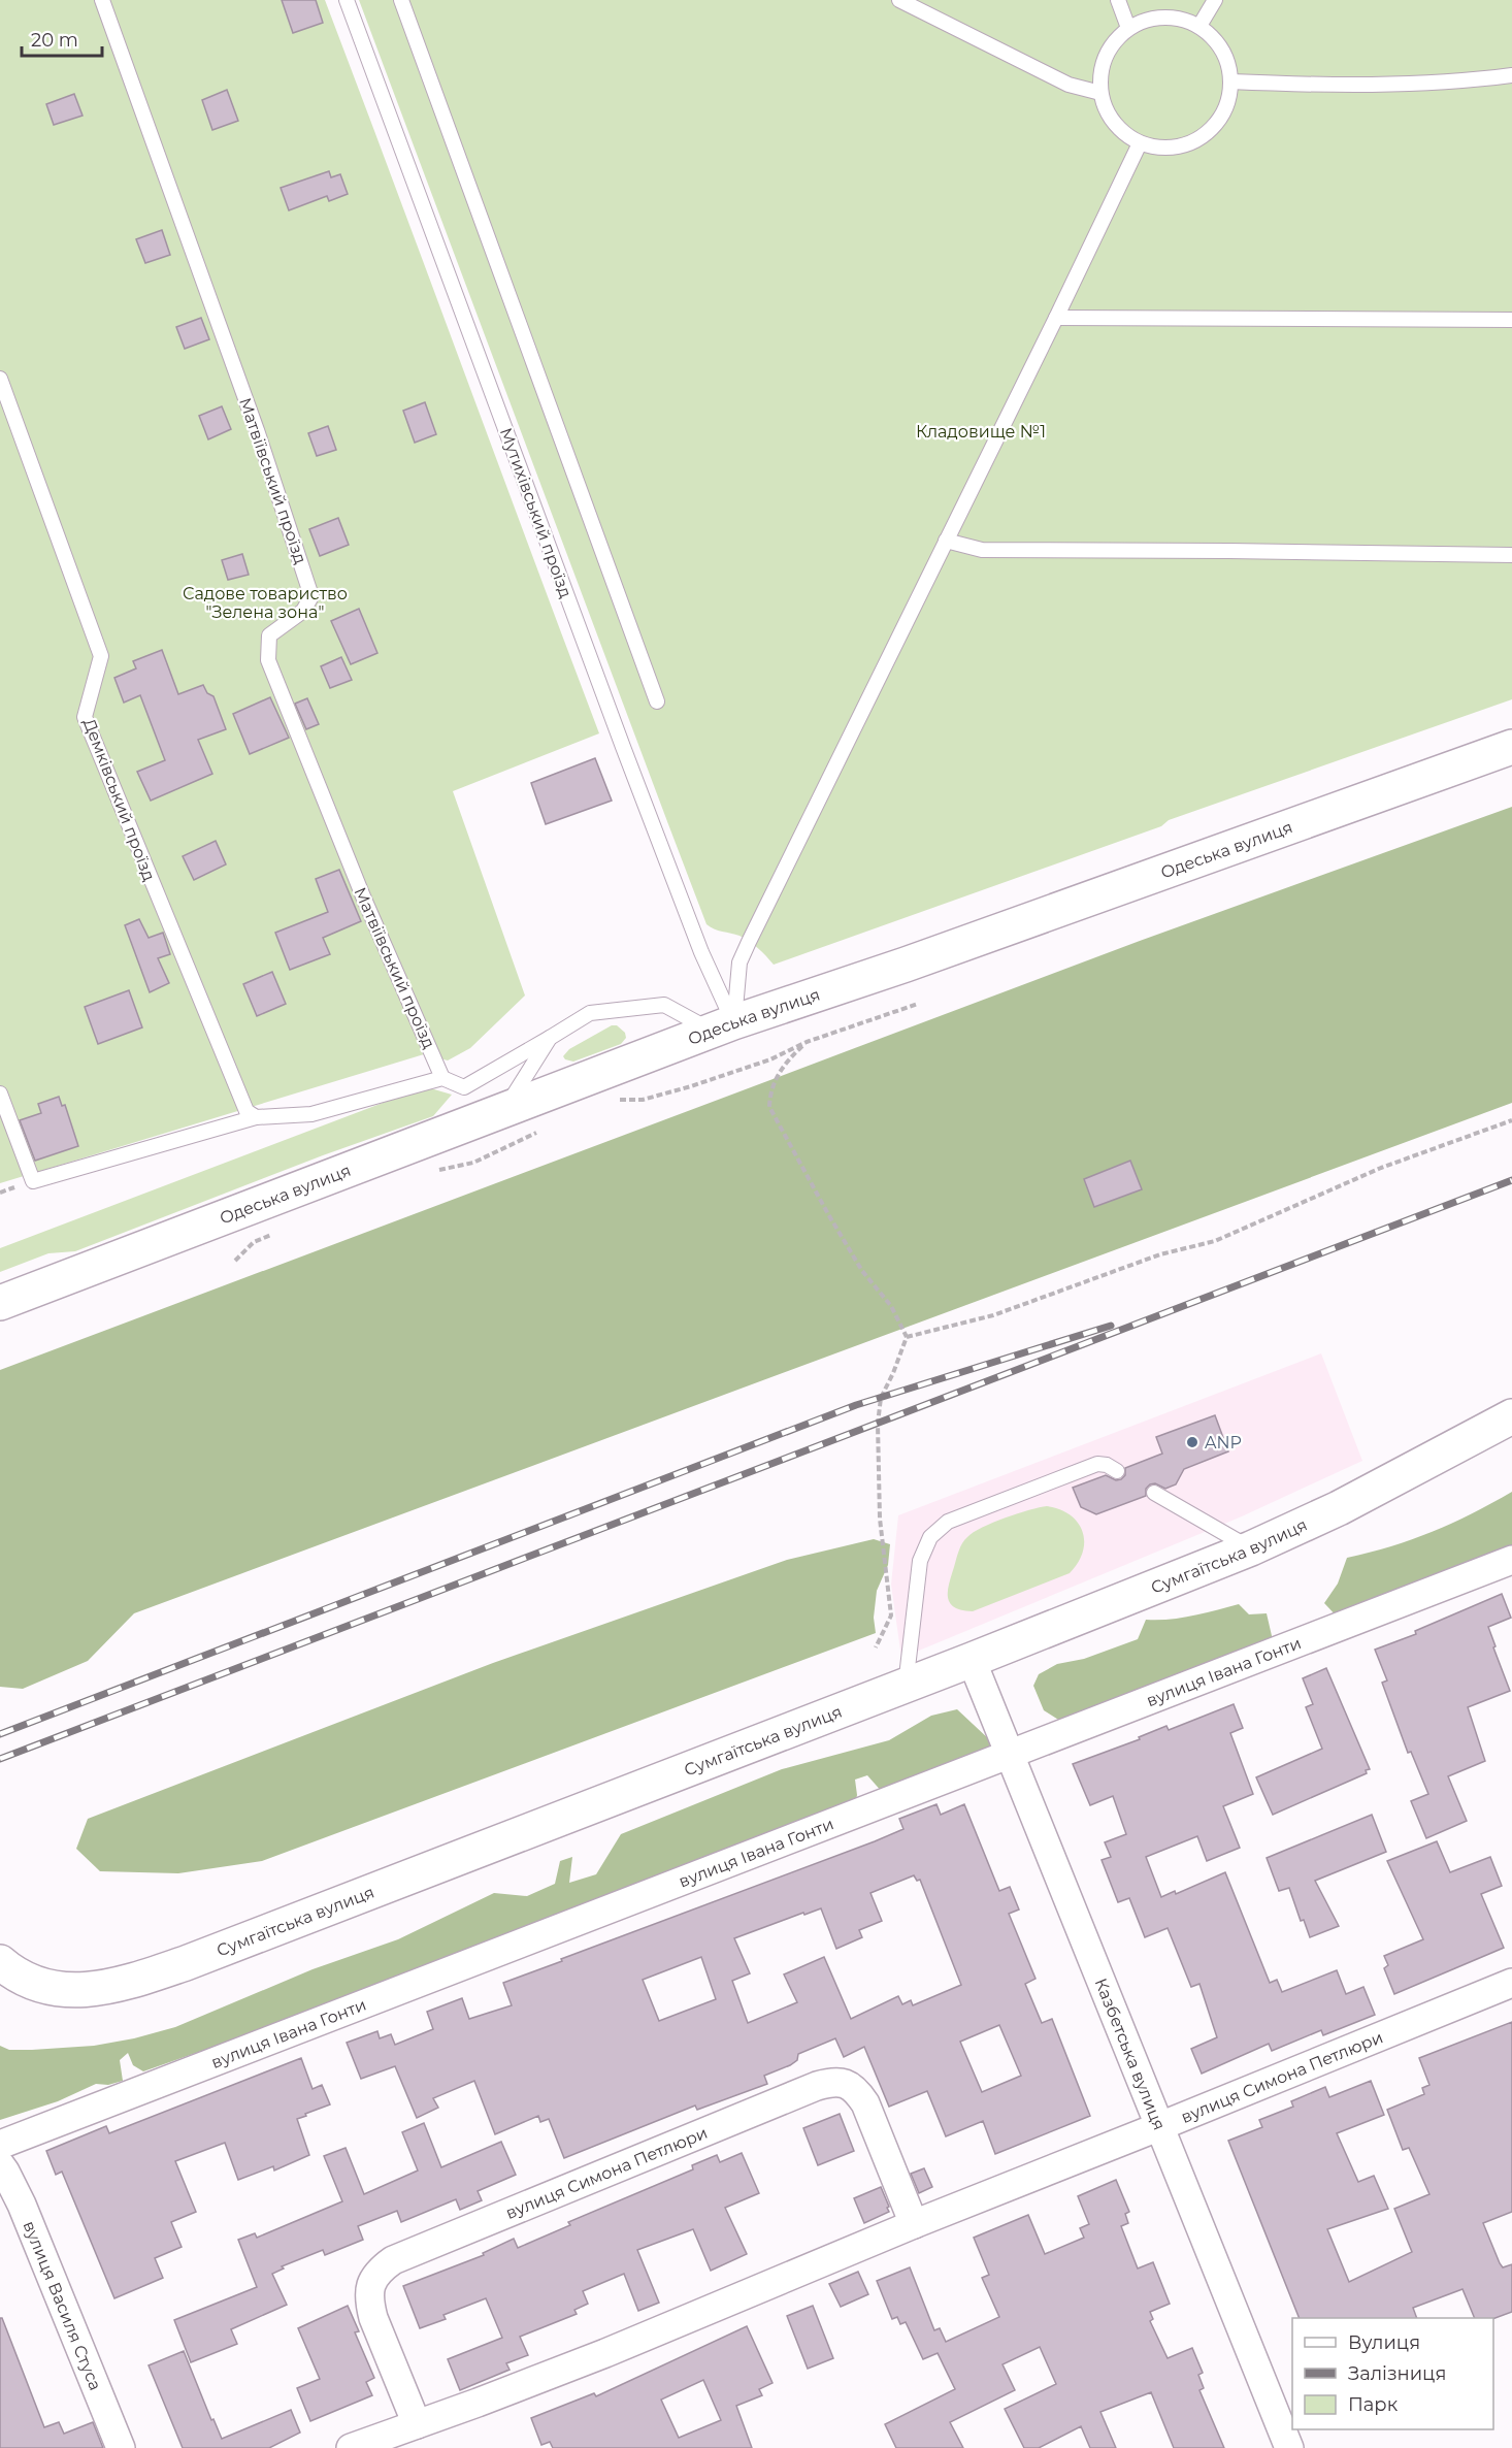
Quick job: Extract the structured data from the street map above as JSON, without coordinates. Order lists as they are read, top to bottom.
{
  "streets": {
    "main road": ["Одеська вулиця", "Сумгаїтська вулиця"],
    "street": [
      "вулиця Івана Гонти",
      "Казбетська вулиця",
      "вулиця Симона Петлюри",
      "вулиця Василя Стуса"
    ],
    "lane": ["Матвіївський проїзд", "Мутихівський проїзд", "Демківський проїзд"]
  },
  "crossings": [
    ["Мутихівський проїзд", "Одеська вулиця"],
    ["Сумгаїтська вулиця", "Казбетська вулиця"],
    ["вулиця Івана Гонти", "Казбетська вулиця"],
    ["Казбетська вулиця", "вулиця Симона Петлюри"]
  ],
  "parks": ["Кладовище №1", "Садове товариство \"Зелена зона\""],
  "places": ["ANP"],
  "legend": ["Вулиця", "Залізниця", "Парк"],
  "scale_bar": "20 m"
}
